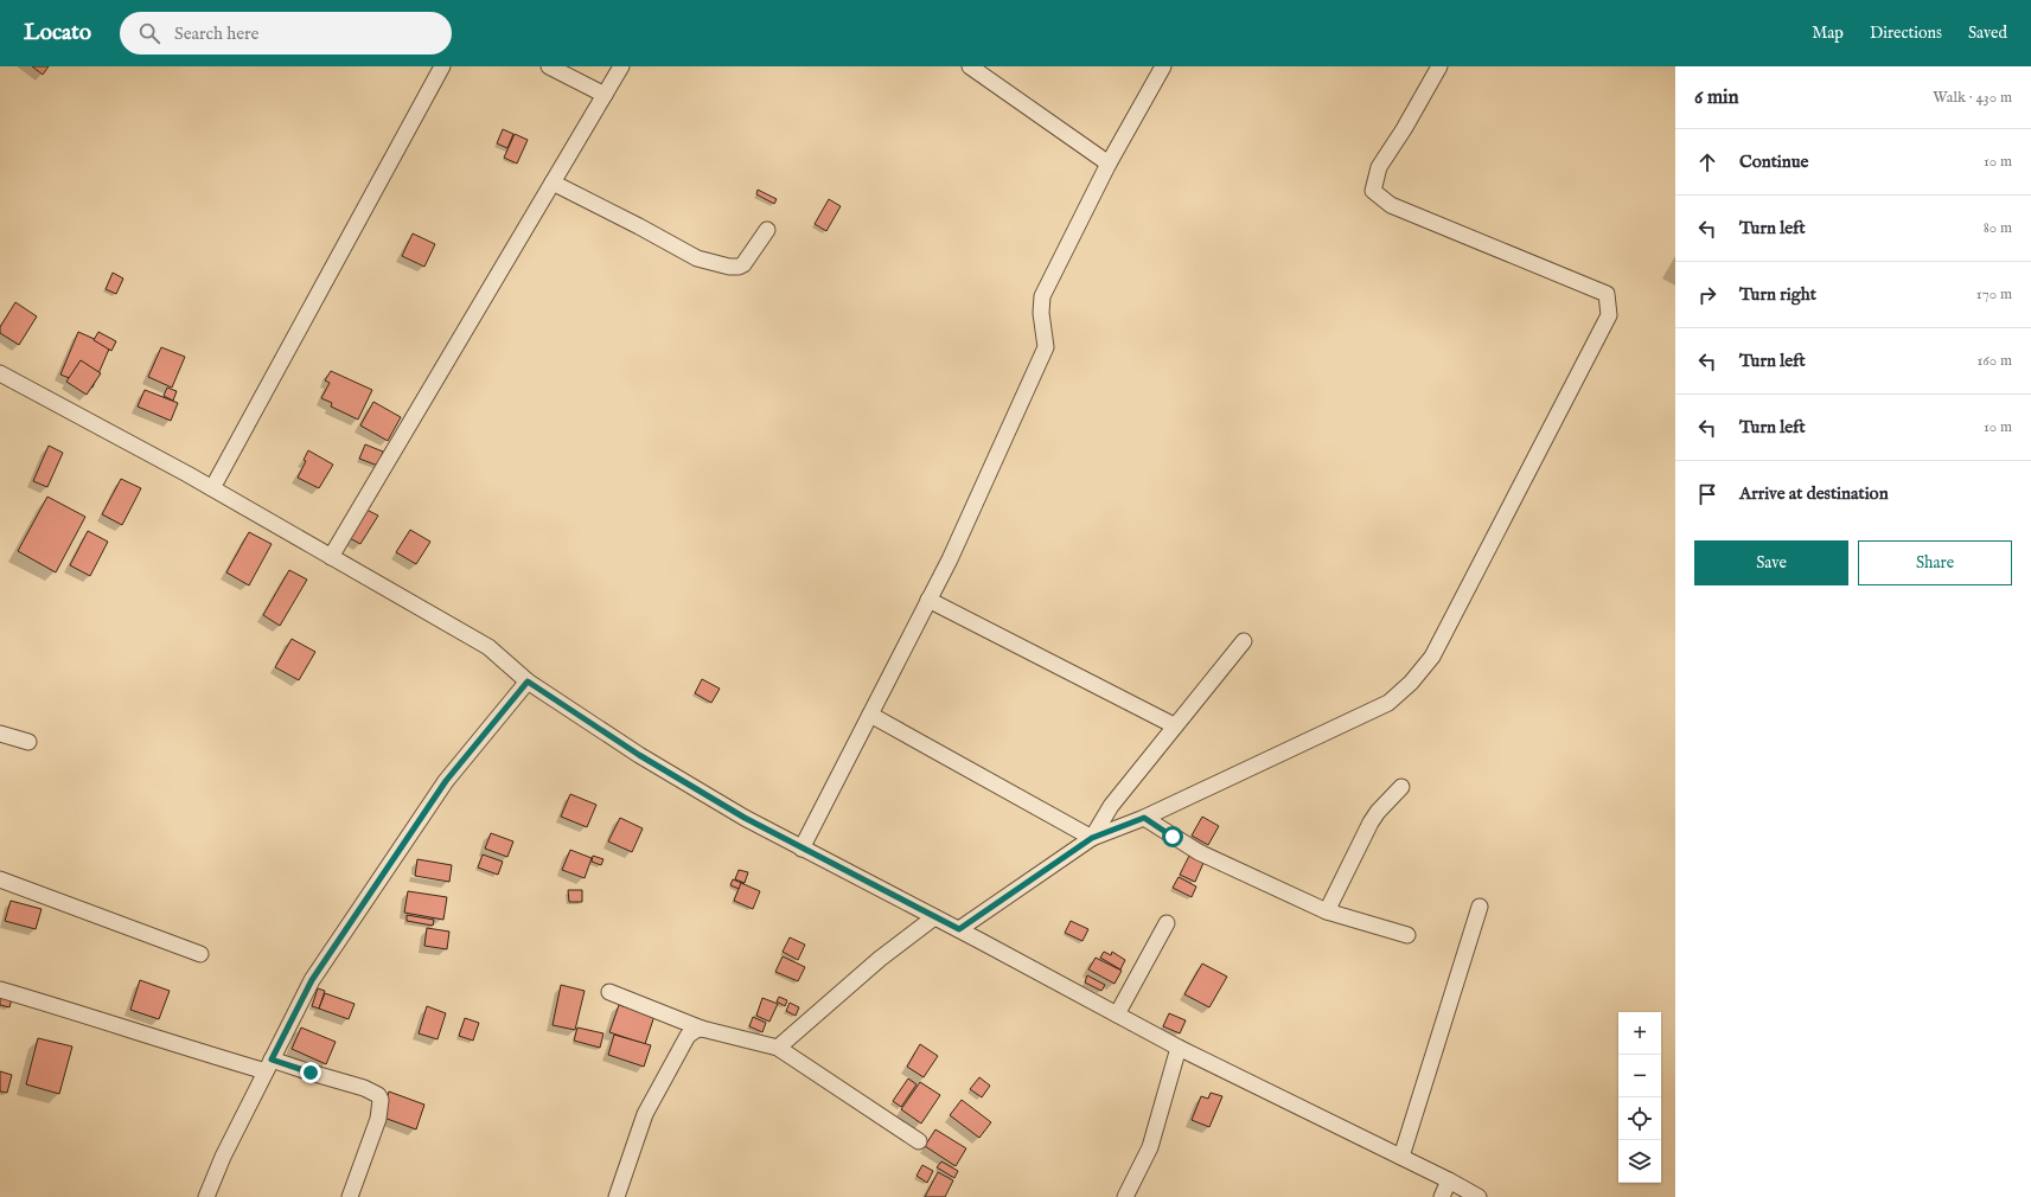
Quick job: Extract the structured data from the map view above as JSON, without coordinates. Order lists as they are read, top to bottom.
{
  "page": {
    "header": "Locato",
    "search": "Search here",
    "nav": ["Map", "Directions", "Saved"],
    "heading": ["6 min", "Walk · 430 m"],
    "list": [
      ["Continue", "10 m"],
      ["Turn left", "80 m"],
      ["Turn right", "170 m"],
      ["Turn left", "160 m"],
      ["Turn left", "10 m"],
      "Arrive at destination"
    ],
    "buttons": ["Save", "Share"],
    "map_buttons": ["+", "−"]
  }
}
